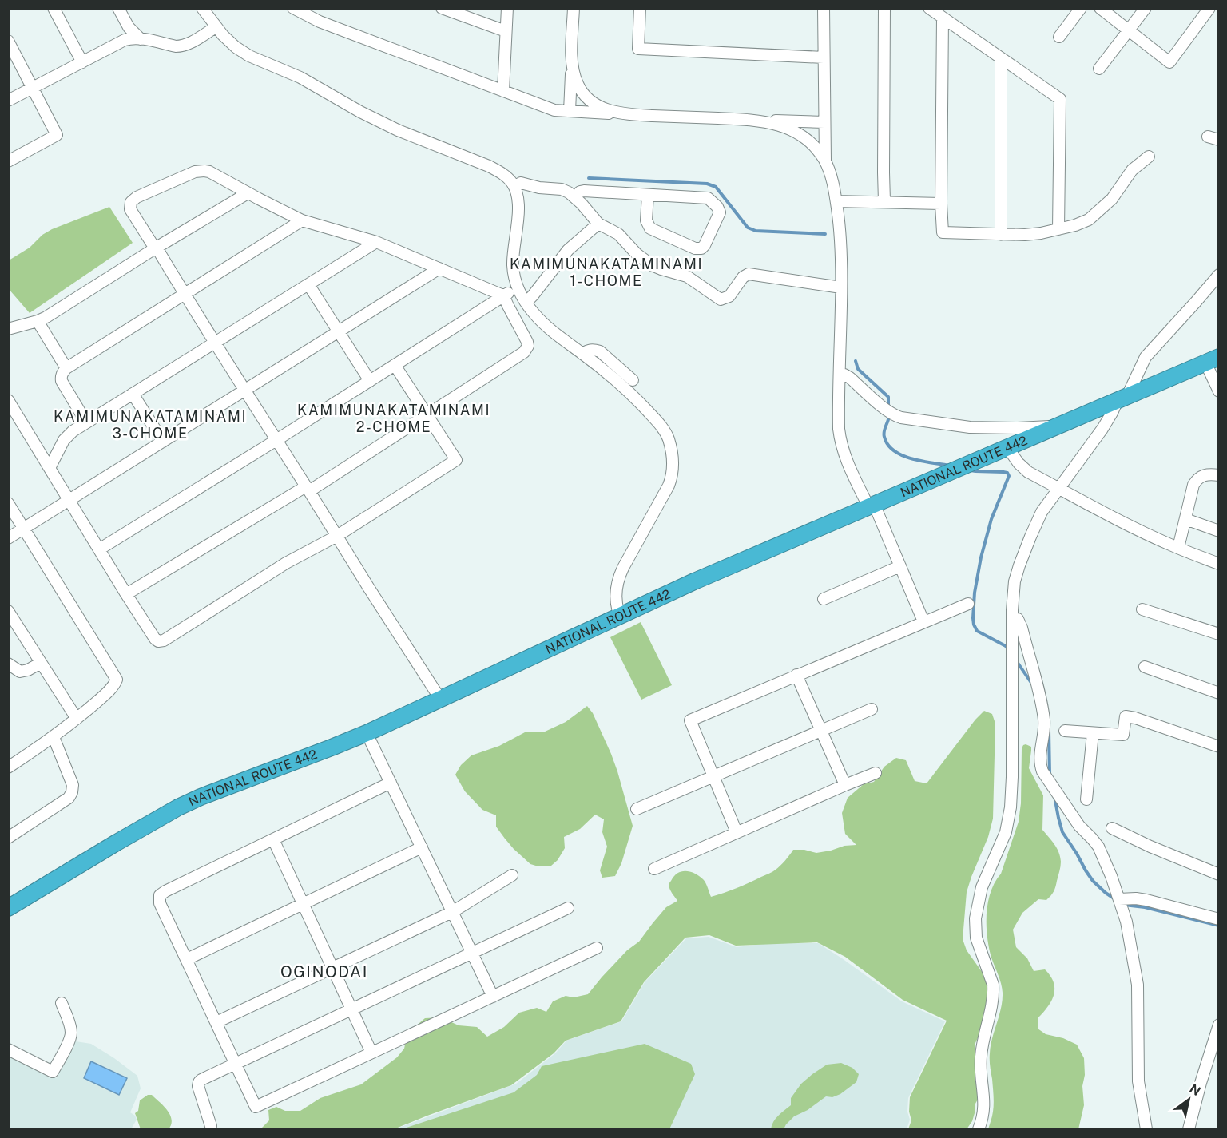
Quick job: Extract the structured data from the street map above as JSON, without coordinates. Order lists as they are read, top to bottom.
{
  "streets": {
    "highway": ["NATIONAL ROUTE 442"]
  },
  "districts": [
    "KAMIMUNAKATAMINAMI 1-CHOME",
    "KAMIMUNAKATAMINAMI 2-CHOME",
    "KAMIMUNAKATAMINAMI 3-CHOME",
    "OGINODAI"
  ],
  "north": "top right"
}
